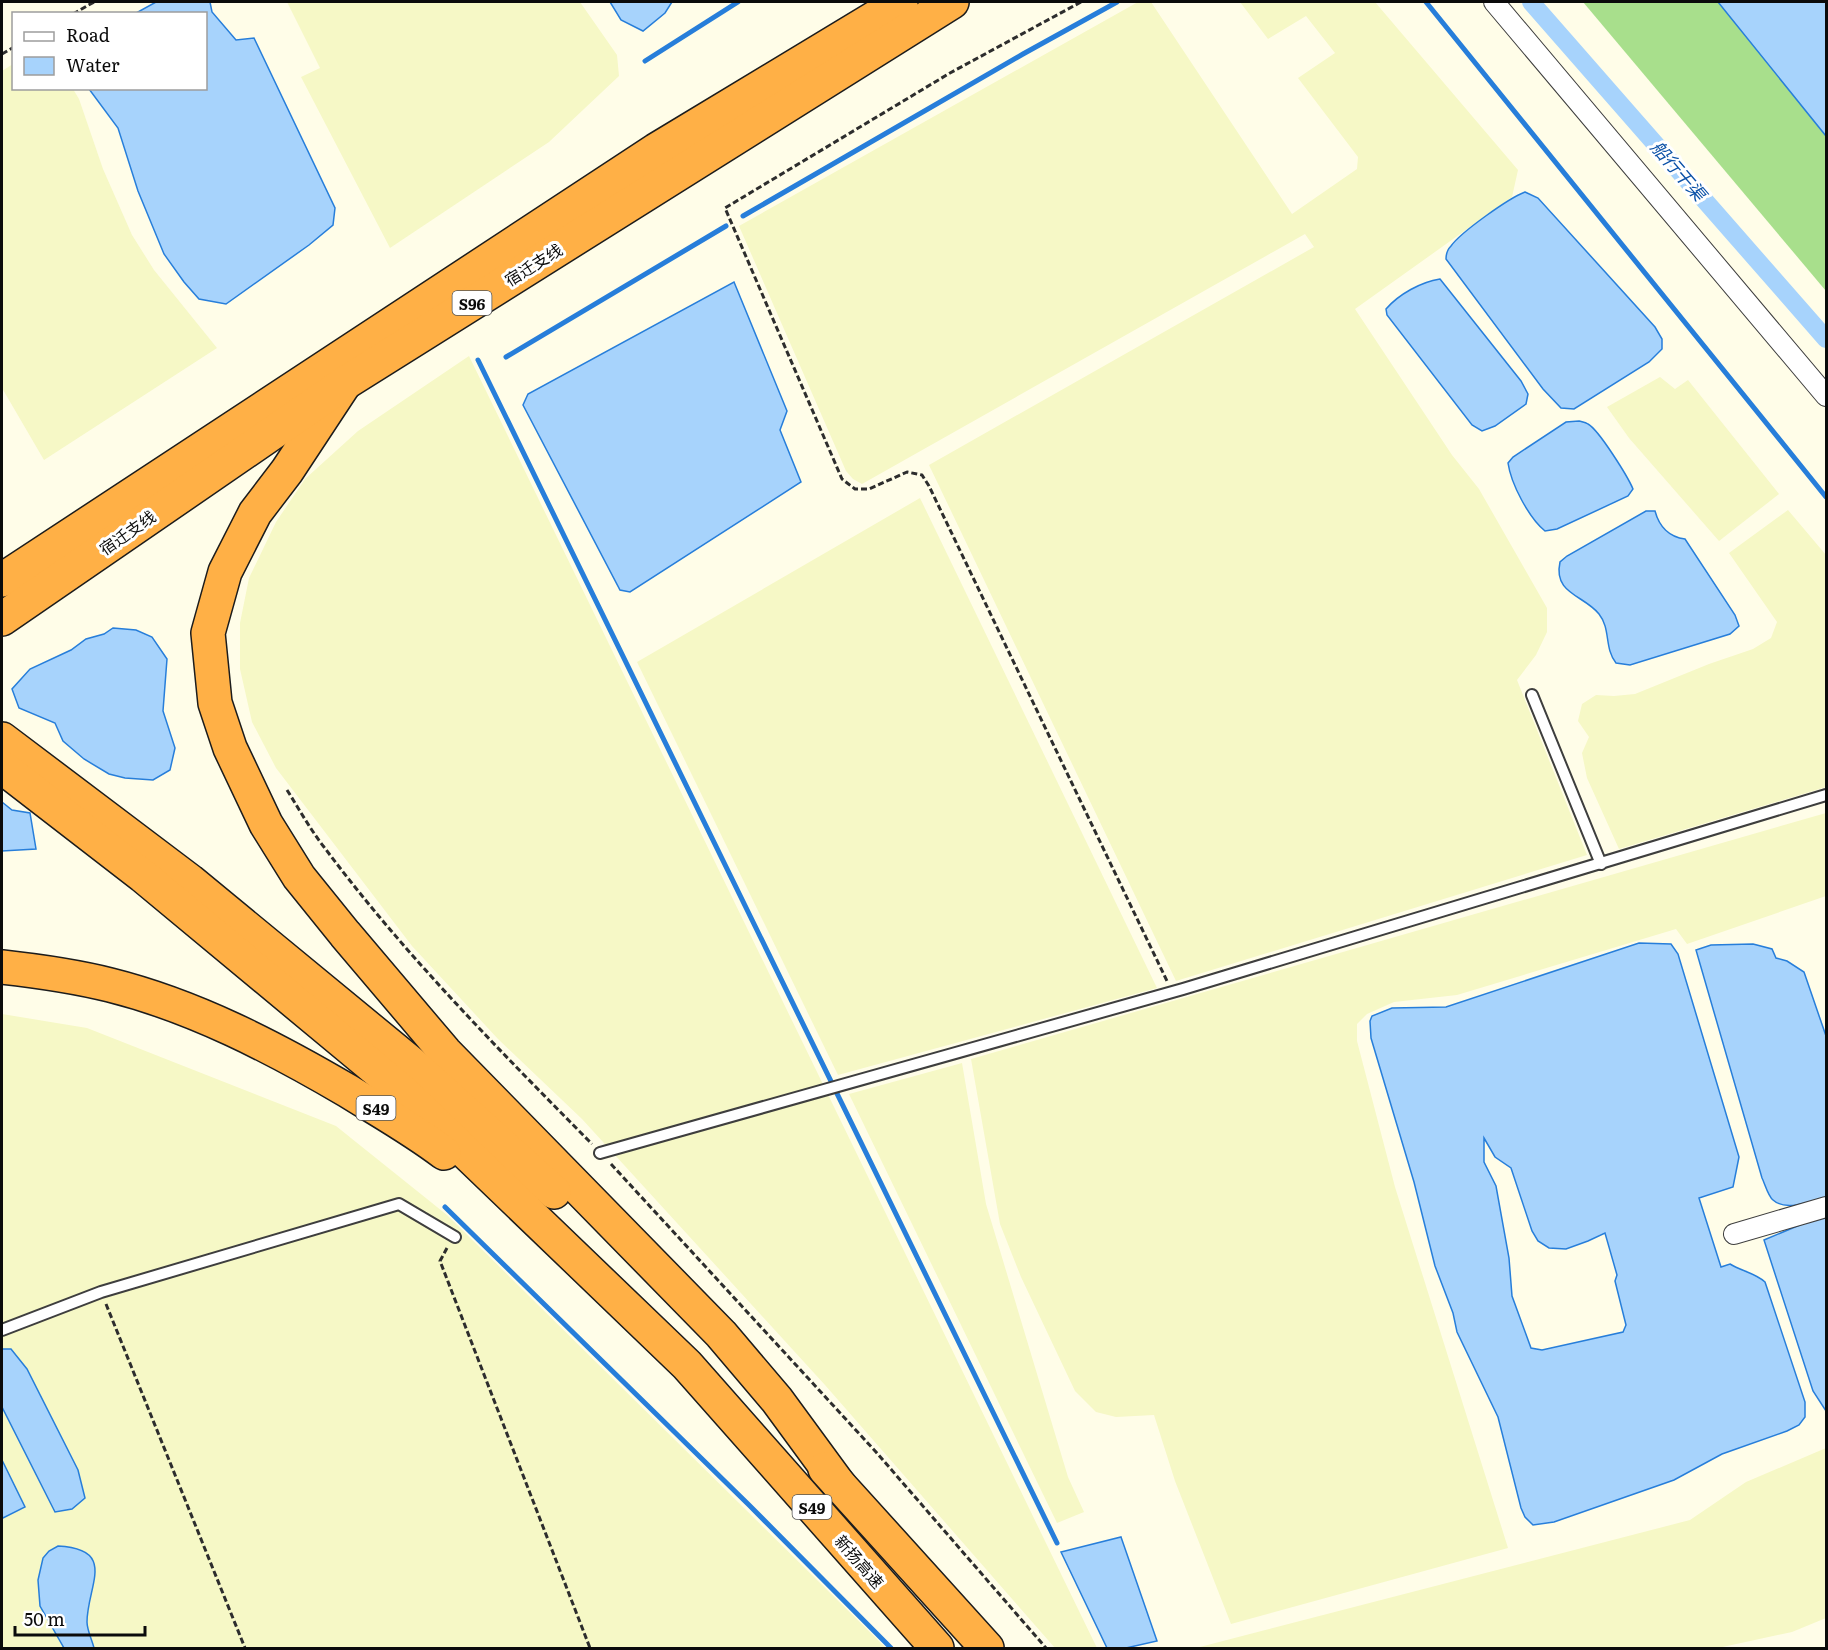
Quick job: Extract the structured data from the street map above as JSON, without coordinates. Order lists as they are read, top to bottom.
{
  "streets": {
    "highway": [
      "宿迁支线",
      "S96",
      "S49",
      "新扬高速"
    ]
  },
  "crossings": [
    ["S49", "新扬高速"]
  ],
  "water": ["船行干渠"],
  "legend": ["Road", "Water"],
  "scale_bar": "50 m"
}
